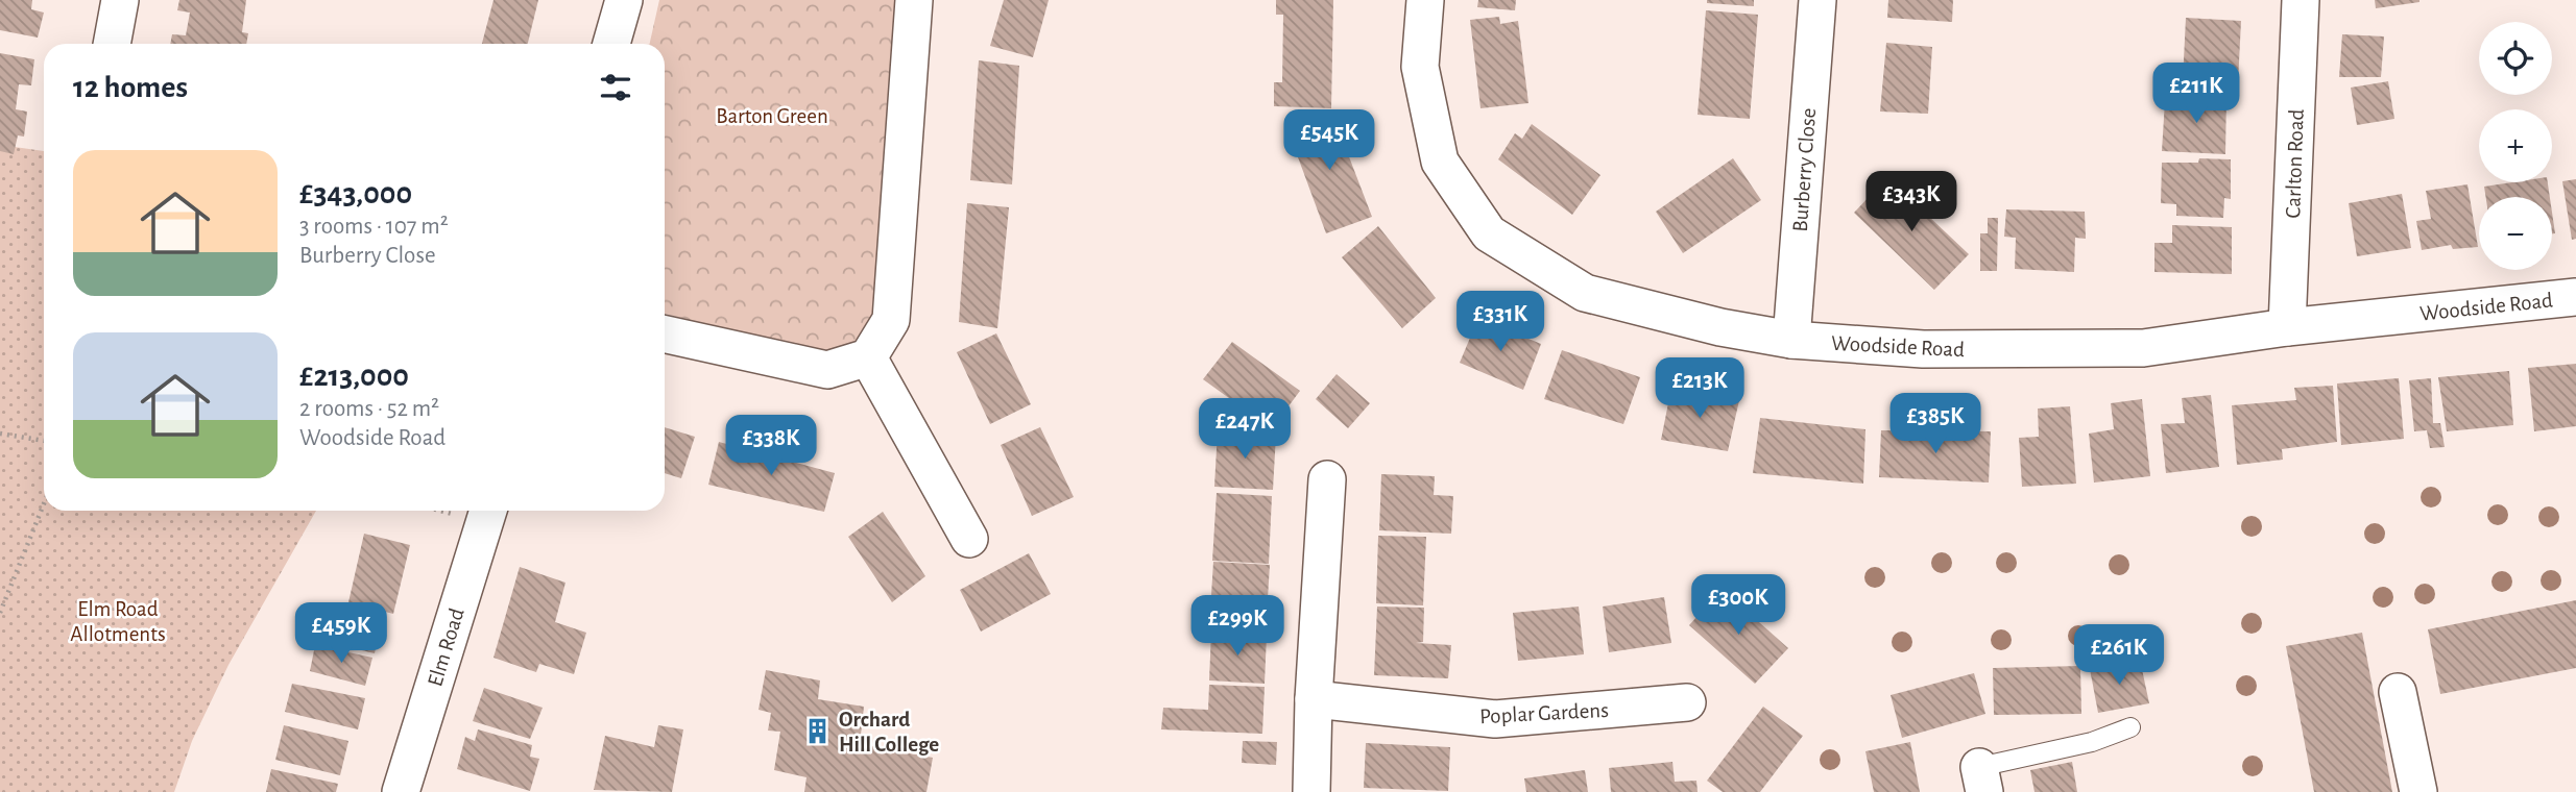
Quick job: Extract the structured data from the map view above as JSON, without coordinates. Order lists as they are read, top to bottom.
{
  "streets": {
    "street": [
      "Carlton Road",
      "Burberry Close",
      "Woodside Road",
      "Elm Road",
      "Poplar Gardens"
    ]
  },
  "crossings": [
    ["Carlton Road", "Woodside Road"],
    ["Burberry Close", "Woodside Road"]
  ],
  "parks": ["Barton Green", "Elm Road Allotments"],
  "places": {
    "building": ["Orchard Hill College"]
  },
  "page": {
    "map_buttons": ["+", "−"],
    "heading": "12 homes",
    "price": [
      "£211K",
      "£545K",
      "£343K",
      "£331K",
      "£213K",
      "£385K",
      "£247K",
      "£338K",
      "£300K",
      "£299K",
      "£459K",
      "£261K"
    ],
    "list": [
      {
        "name": "£343,000",
        "note": "3 rooms · 107 m² · Burberry Close"
      },
      {
        "name": "£213,000",
        "note": "2 rooms · 52 m² · Woodside Road"
      }
    ]
  }
}
